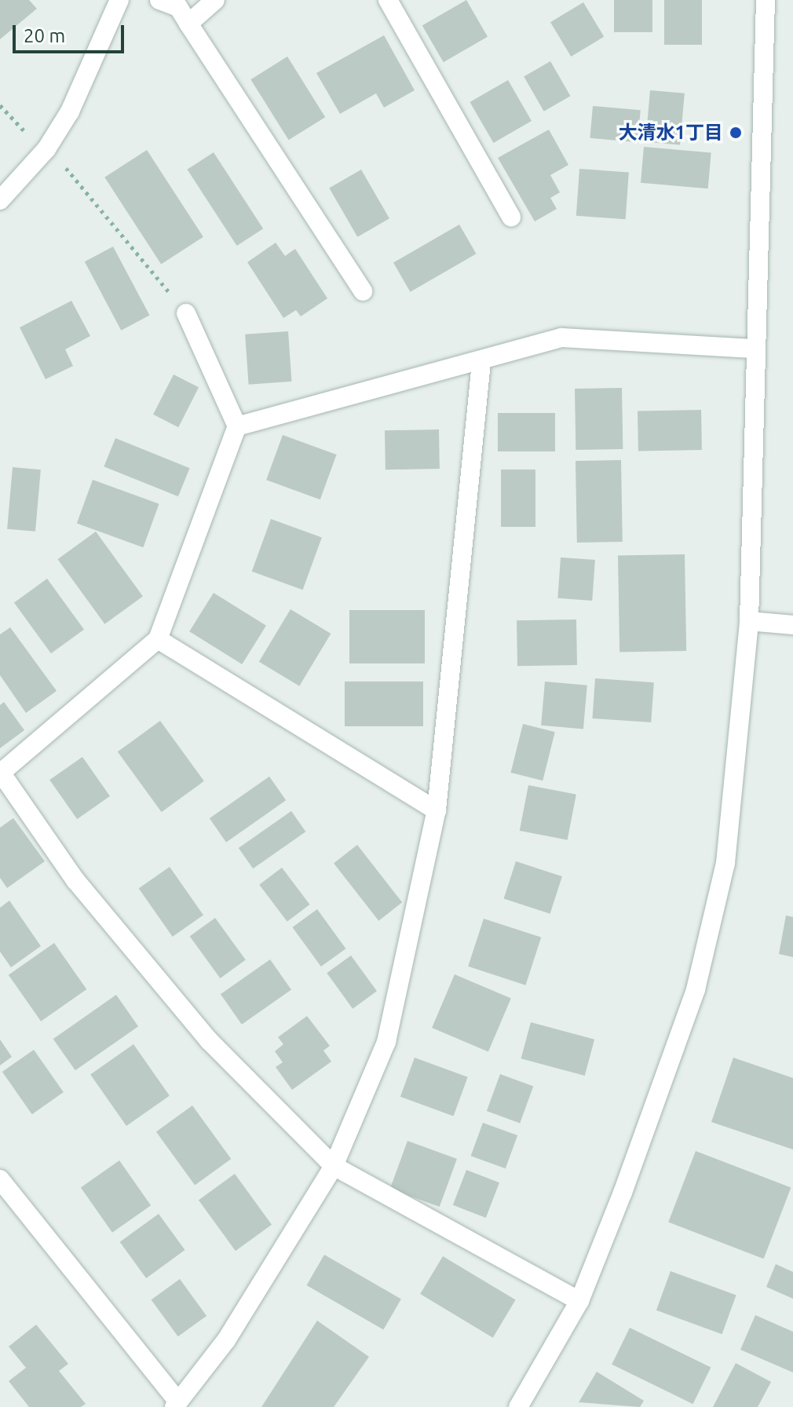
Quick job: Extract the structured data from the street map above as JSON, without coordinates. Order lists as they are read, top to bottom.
{
  "places": ["大清水1丁目"],
  "scale_bar": "20 m"
}
